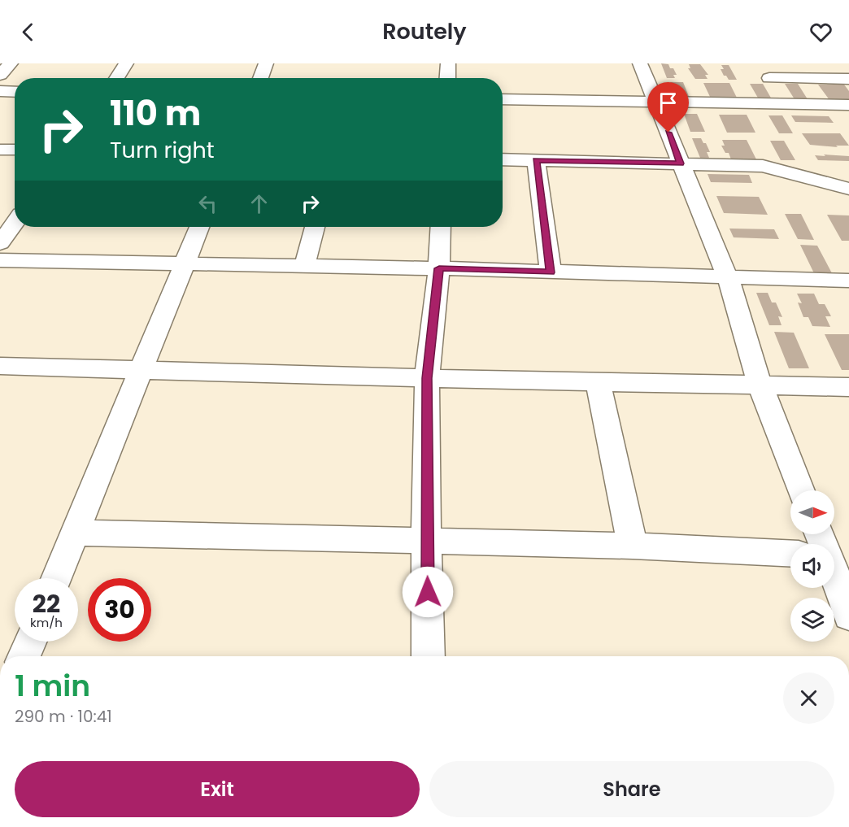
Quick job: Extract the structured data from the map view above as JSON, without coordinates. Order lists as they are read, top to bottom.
{
  "north": "right",
  "page": {
    "header": "Routely",
    "turn": ["110 m", "Turn right"],
    "speed": "22 km/h",
    "limit": "30",
    "heading": ["1 min", "290 m · 10:41"],
    "buttons": ["Exit", "Share"]
  }
}
